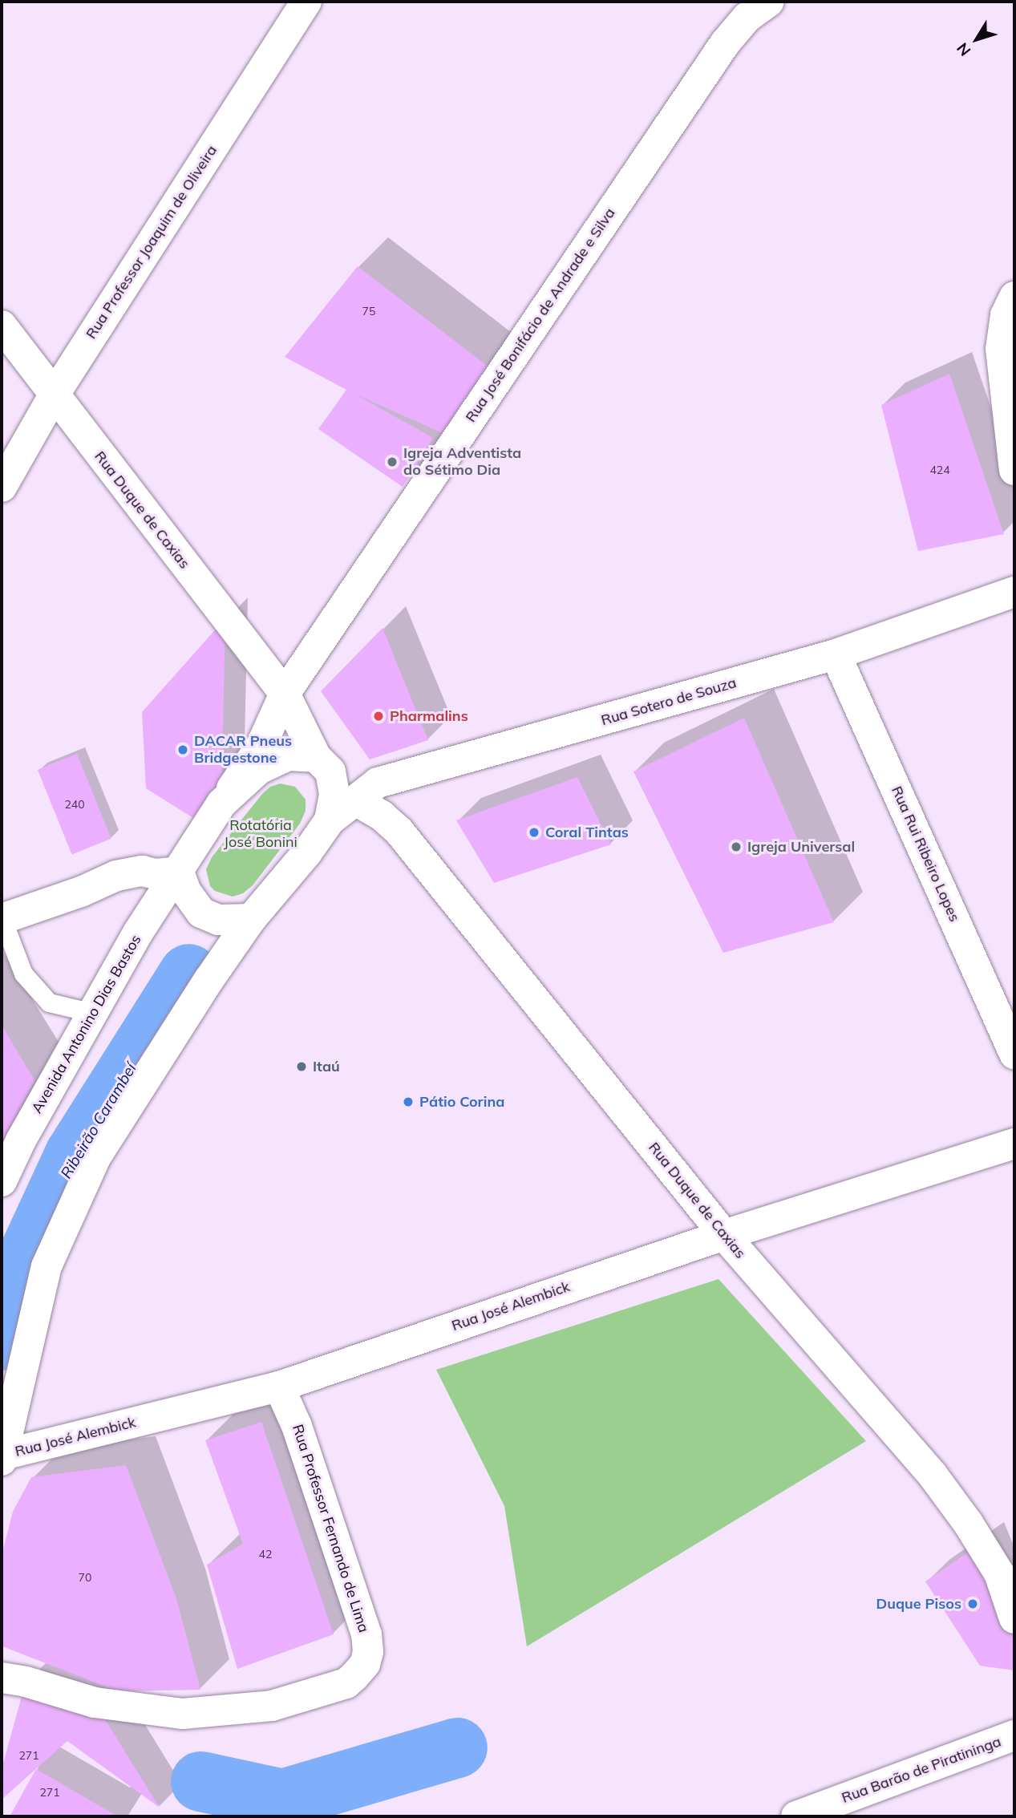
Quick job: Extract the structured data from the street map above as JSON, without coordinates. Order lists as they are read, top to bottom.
{
  "streets": {
    "street": [
      "Rua Professor Joaquim de Oliveira",
      "Rua José Bonifácio de Andrade e Silva",
      "Rua Duque de Caxias",
      "Rua Sotero de Souza",
      "Rua Rui Ribeiro Lopes",
      "Avenida Antonino Dias Bastos",
      "Rua José Alembick",
      "Rua Professor Fernando de Lima",
      "Rua Barão de Piratininga"
    ]
  },
  "crossings": [
    ["Rua Professor Joaquim de Oliveira", "Rua Duque de Caxias"],
    ["Rua José Bonifácio de Andrade e Silva", "Rua Duque de Caxias"],
    ["Rua Duque de Caxias", "Rua Sotero de Souza"],
    ["Rua Duque de Caxias", "Rua José Alembick"],
    ["Rua Sotero de Souza", "Rua Rui Ribeiro Lopes"],
    ["Rua José Alembick", "Rua Professor Fernando de Lima"]
  ],
  "water": ["Ribeirão Carambeí"],
  "parks": ["Rotatória José Bonini"],
  "places": [
    "Igreja Adventista do Sétimo Dia",
    "Pharmalins",
    "DACAR Pneus Bridgestone",
    "Coral Tintas",
    "Igreja Universal",
    "Itaú",
    "Pátio Corina",
    "Duque Pisos"
  ],
  "house_numbers": [
    "75",
    "424",
    "240",
    "42",
    "70",
    "271",
    "271"
  ],
  "north": "bottom left"
}
